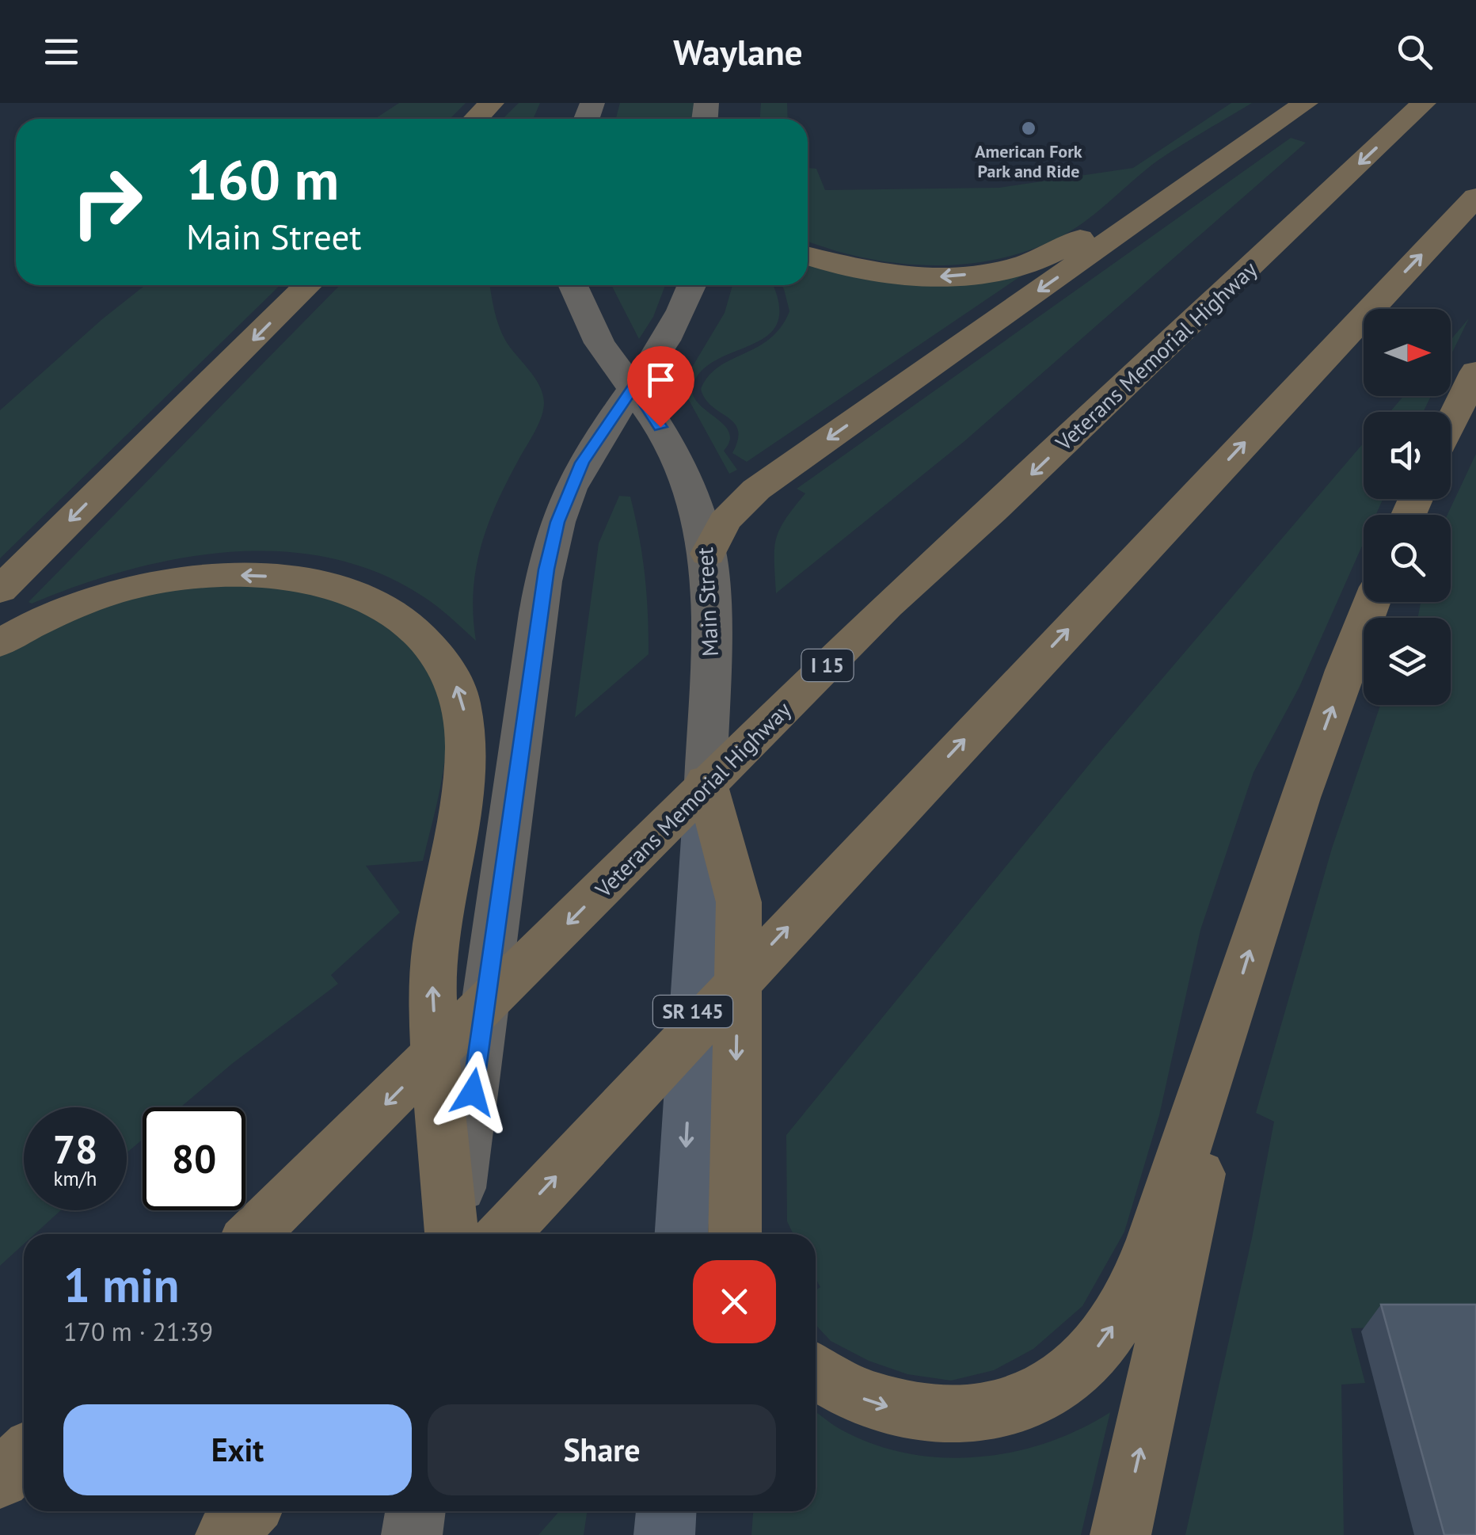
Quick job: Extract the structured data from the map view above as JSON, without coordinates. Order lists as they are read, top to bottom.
{
  "streets": {
    "highway": [
      "Veterans Memorial Highway",
      "Main Street",
      "I 15",
      "SR 145"
    ]
  },
  "crossings": [
    ["Main Street", "SR 145"]
  ],
  "places": ["American Fork Park and Ride"],
  "north": "right",
  "page": {
    "header": "Waylane",
    "turn": ["160 m", "Main Street"],
    "speed": "78 km/h",
    "limit": "80",
    "heading": ["1 min", "170 m · 21:39"],
    "buttons": ["Exit", "Share"]
  }
}
